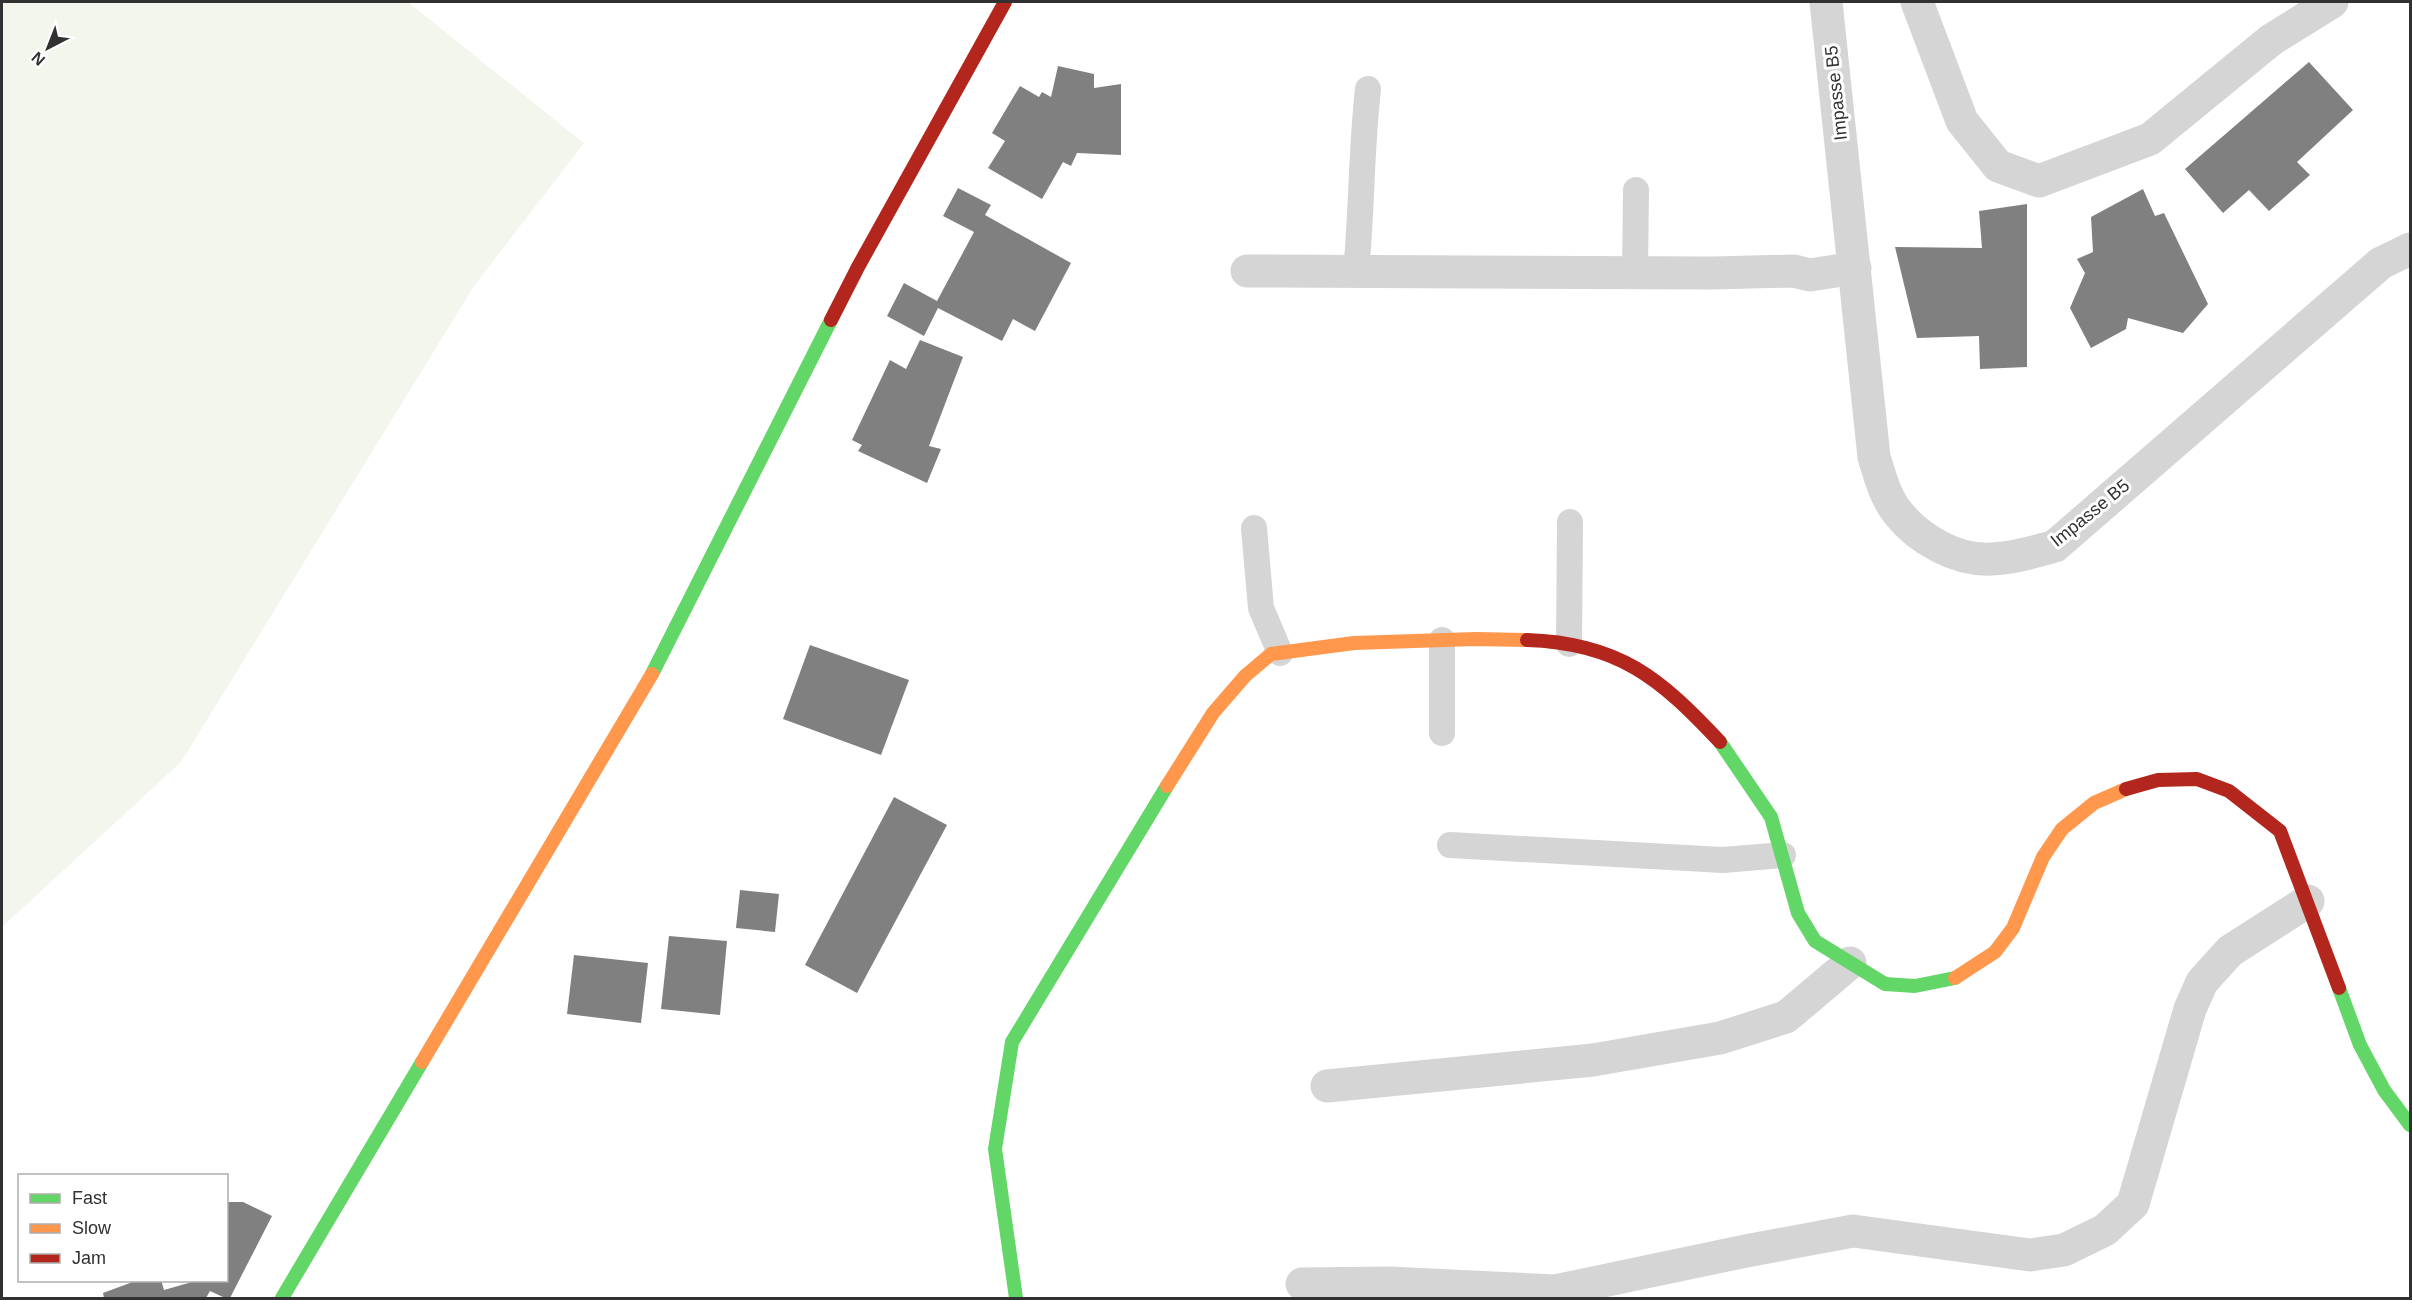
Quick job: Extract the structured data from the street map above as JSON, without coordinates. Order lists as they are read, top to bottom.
{
  "streets": {
    "street": ["Impasse B5"]
  },
  "legend": ["Fast", "Slow", "Jam"],
  "north": "bottom left"
}
